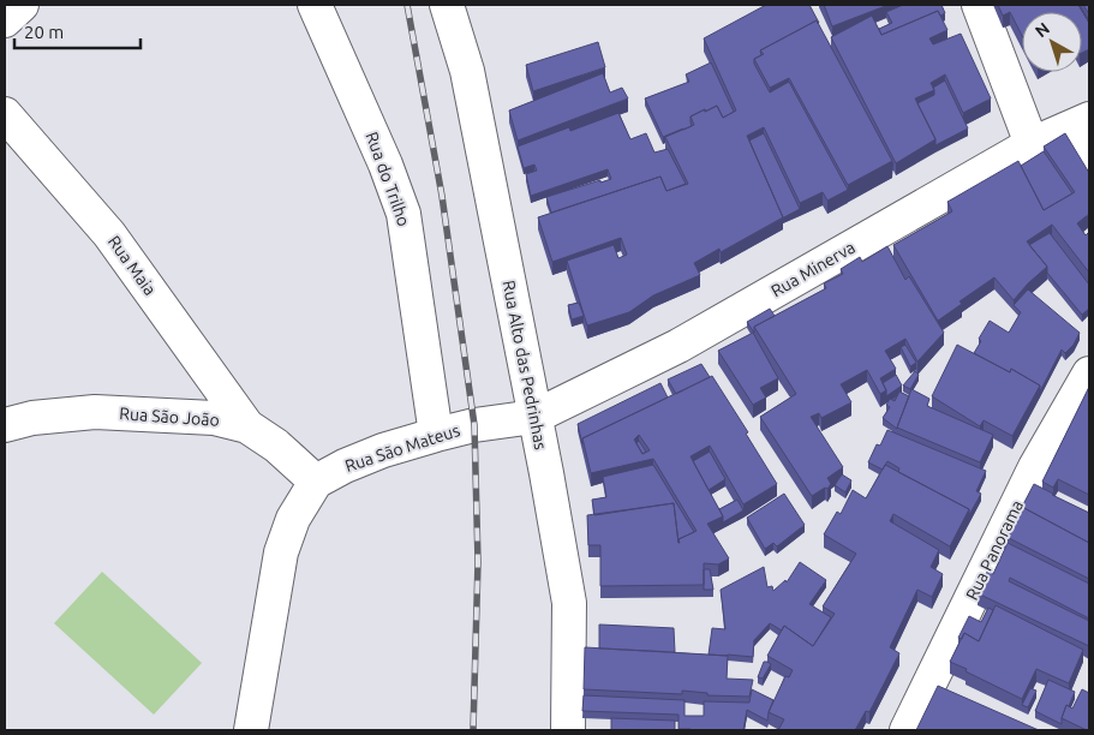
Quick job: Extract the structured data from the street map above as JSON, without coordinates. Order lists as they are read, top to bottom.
{
  "streets": {
    "street": [
      "Rua do Trilho",
      "Rua Maia",
      "Rua Minerva",
      "Rua Alto das Pedrinhas",
      "Rua São João",
      "Rua São Mateus",
      "Rua Panorama"
    ]
  },
  "crossings": [
    ["Rua do Trilho", "Rua São Mateus"],
    ["Rua Maia", "Rua São João"],
    ["Rua Minerva", "Rua Alto das Pedrinhas"],
    ["Rua Minerva", "Rua São Mateus"],
    ["Rua Alto das Pedrinhas", "Rua São Mateus"],
    ["Rua São João", "Rua São Mateus"]
  ],
  "scale_bar": "20 m",
  "north": "top left"
}
